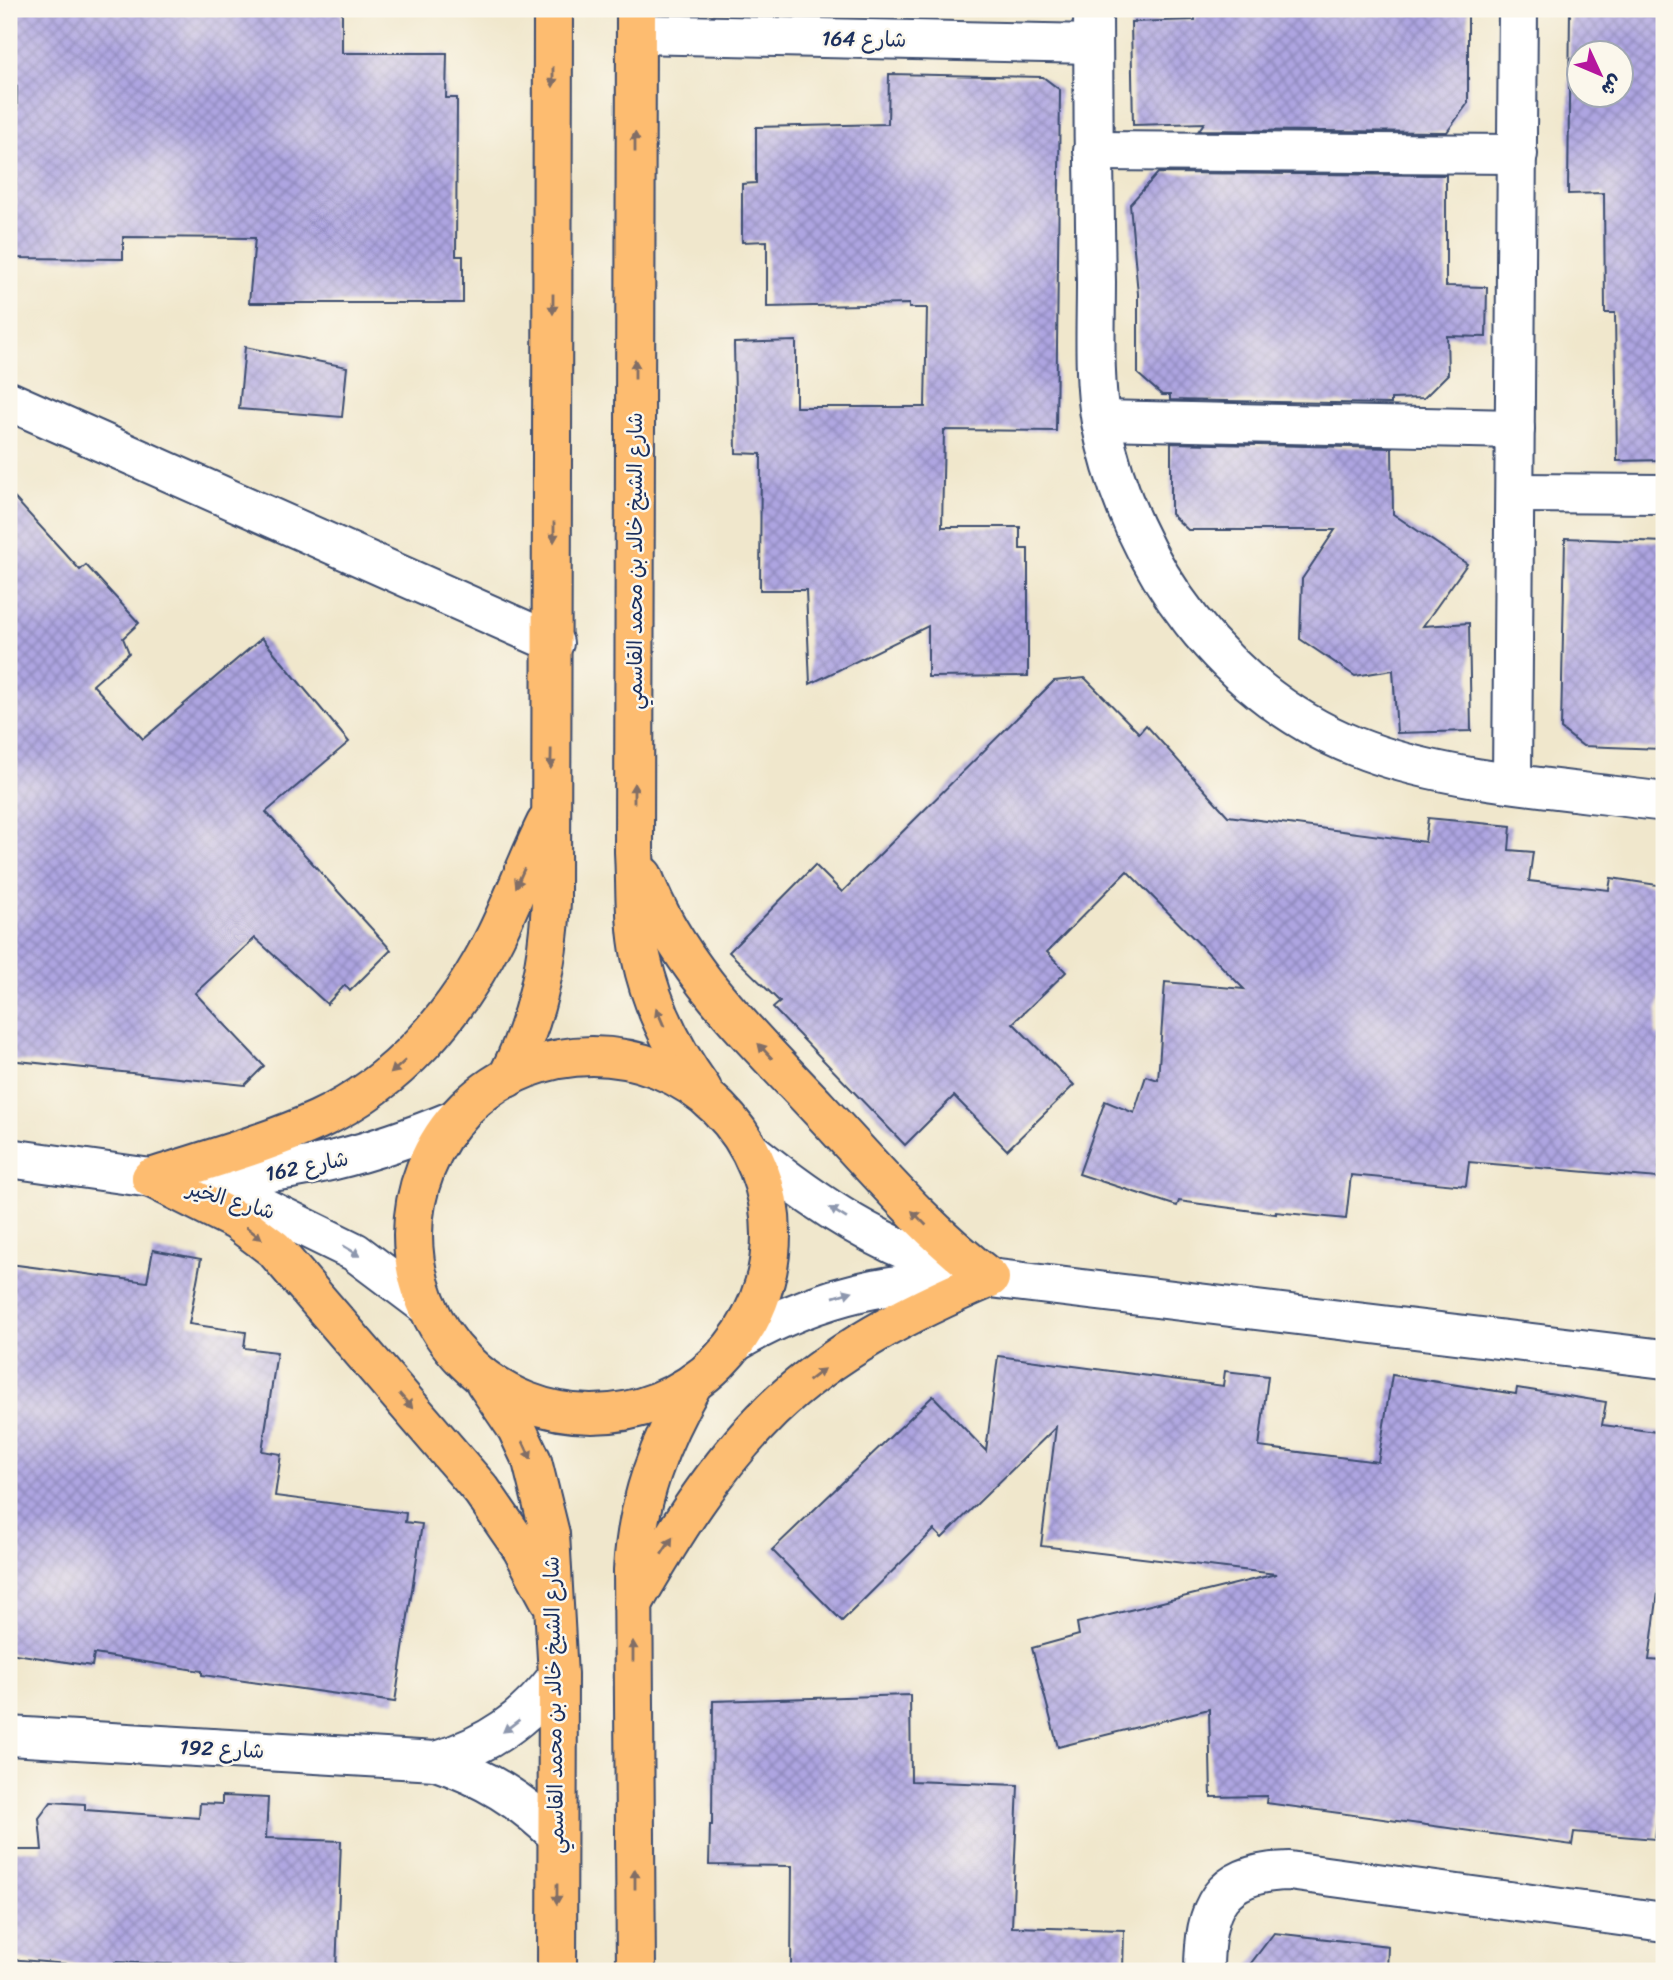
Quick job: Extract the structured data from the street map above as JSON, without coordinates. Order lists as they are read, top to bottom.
{
  "streets": {
    "main road": ["شارع الشيخ خالد بن محمد القاسمي"],
    "street": [
      "شارع 164",
      "شارع 162",
      "شارع الخير",
      "شارع 192"
    ]
  },
  "crossings": [
    ["شارع 164", "شارع الشيخ خالد بن محمد القاسمي"],
    ["شارع الشيخ خالد بن محمد القاسمي", "شارع 192"],
    ["شارع 162", "شارع الخير"]
  ],
  "one_way": ["شارع الخير"],
  "north": "bottom right"
}
